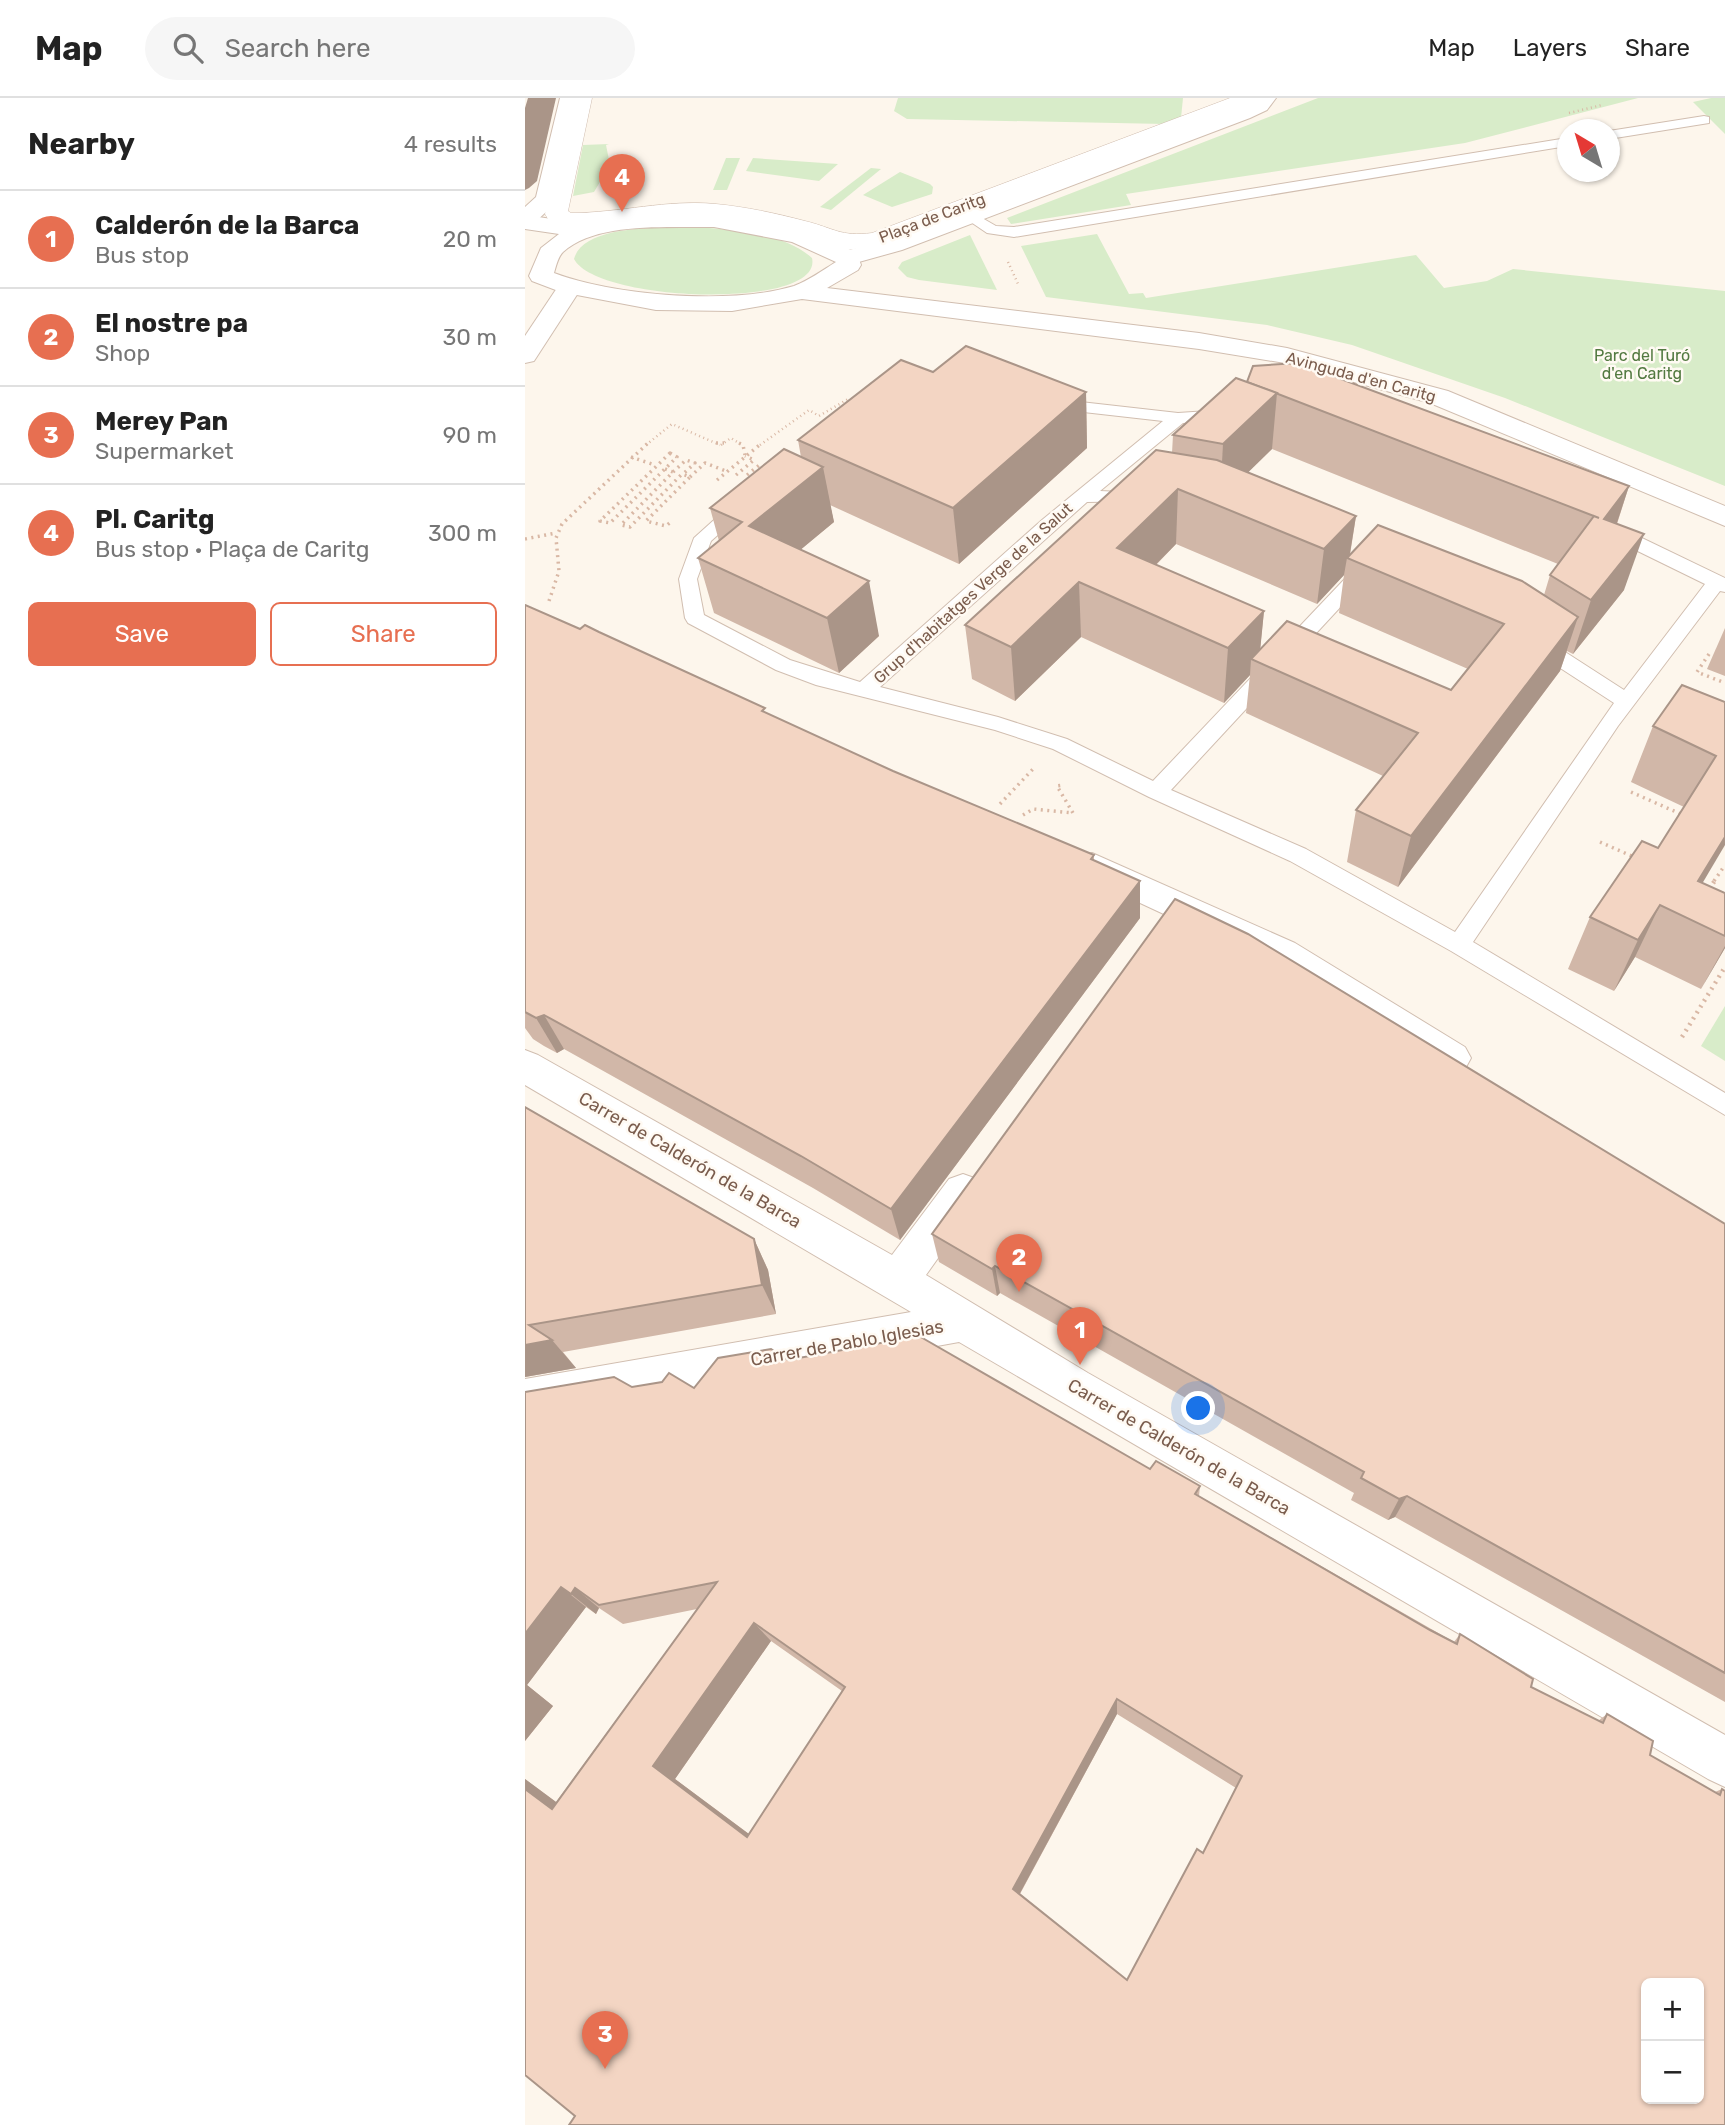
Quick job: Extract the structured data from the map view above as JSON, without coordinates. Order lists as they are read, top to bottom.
{
  "streets": {
    "street": [
      "Plaça de Caritg",
      "Avinguda d'en Caritg",
      "Carrer de Calderón de la Barca",
      "Carrer de Pablo Iglesias"
    ],
    "lane": ["Grup d'habitatges Verge de la Salut"]
  },
  "crossings": [
    ["Plaça de Caritg", "Avinguda d'en Caritg"],
    ["Carrer de Calderón de la Barca", "Carrer de Pablo Iglesias"]
  ],
  "parks": ["Parc del Turó d'en Caritg"],
  "north": "top left",
  "page": {
    "header": "Map",
    "search": "Search here",
    "nav": ["Map", "Layers", "Share"],
    "heading": ["Nearby", "4 results"],
    "pins": [
      "4",
      "2",
      "1",
      "3"
    ],
    "list": [
      {
        "mark": "1",
        "name": "Calderón de la Barca",
        "note": "Bus stop",
        "value": "20 m"
      },
      {
        "mark": "2",
        "name": "El nostre pa",
        "note": "Shop",
        "value": "30 m"
      },
      {
        "mark": "3",
        "name": "Merey Pan",
        "note": "Supermarket",
        "value": "90 m"
      },
      {
        "mark": "4",
        "name": "Pl. Caritg",
        "note": "Bus stop · Plaça de Caritg",
        "value": "300 m"
      }
    ],
    "buttons": ["Save", "Share"],
    "map_buttons": ["+", "−"]
  }
}
